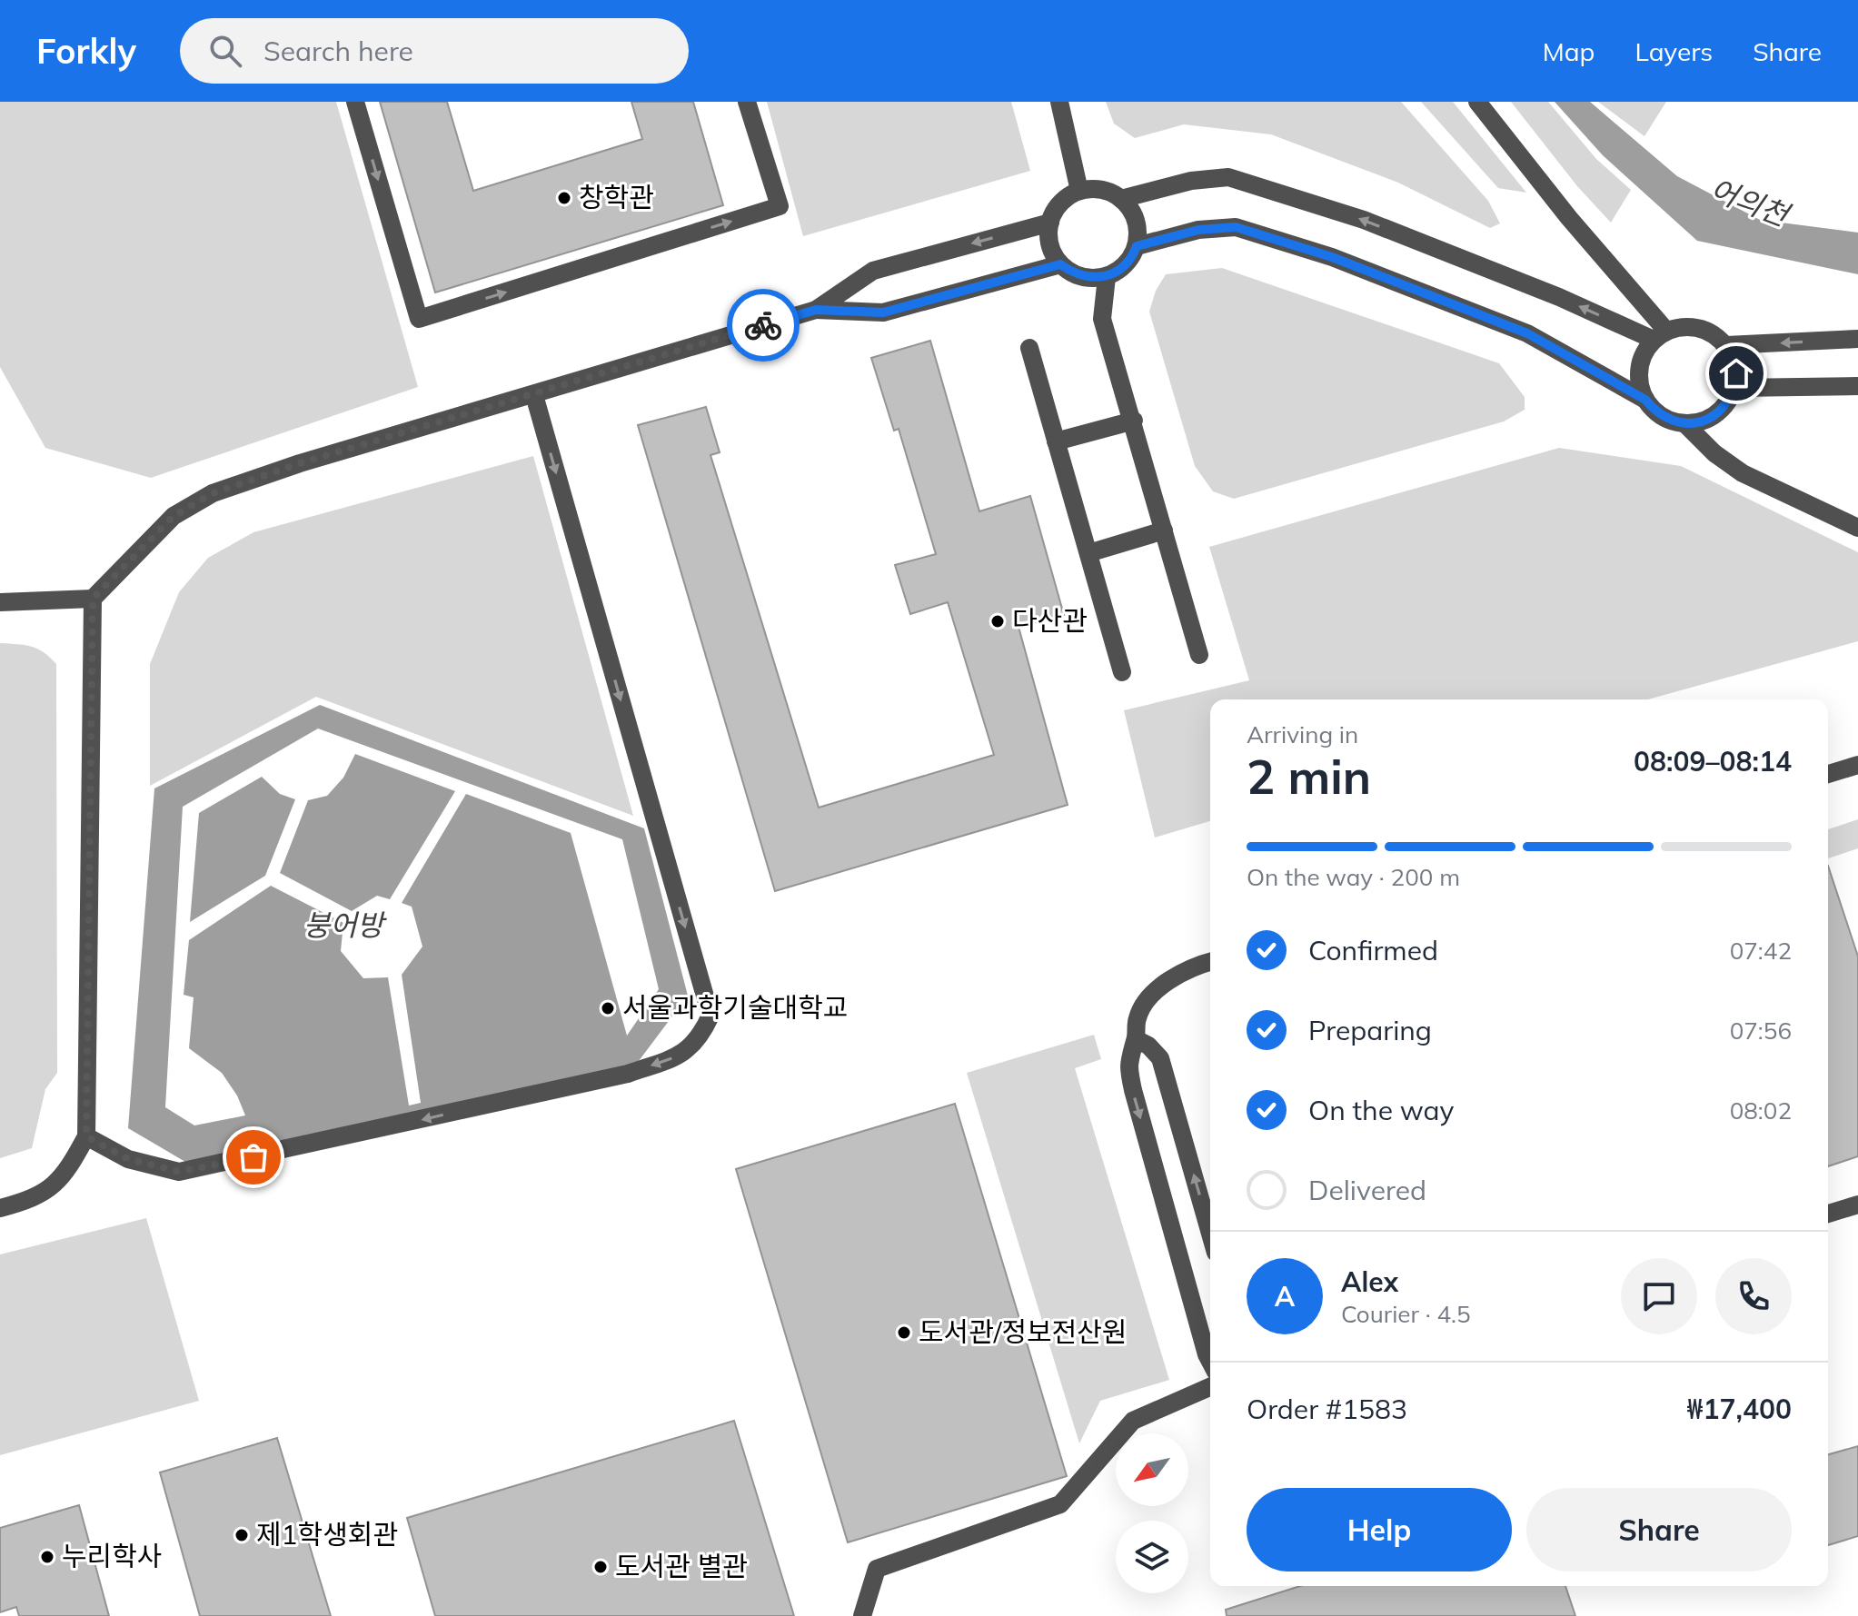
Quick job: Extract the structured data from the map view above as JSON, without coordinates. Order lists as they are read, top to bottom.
{
  "water": ["어의천", "붕어방"],
  "places": [
    "창학관",
    "다산관",
    "서울과학기술대학교",
    "도서관/정보전산원",
    "제1학생회관",
    "누리학사",
    "도서관 별관"
  ],
  "north": "bottom left",
  "page": {
    "header": "Forkly",
    "search": "Search here",
    "nav": ["Map", "Layers", "Share"],
    "heading": ["2 min", "Arriving in", "08:09–08:14"],
    "panel": [
      "Alex",
      "Courier · 4.5",
      "Order #1583",
      "₩17,400"
    ],
    "bar": "On the way · 200 m",
    "list": [
      ["Confirmed", "07:42"],
      ["Preparing", "07:56"],
      ["On the way", "08:02"],
      "Delivered"
    ],
    "round": "A",
    "buttons": ["Help", "Share"]
  }
}
